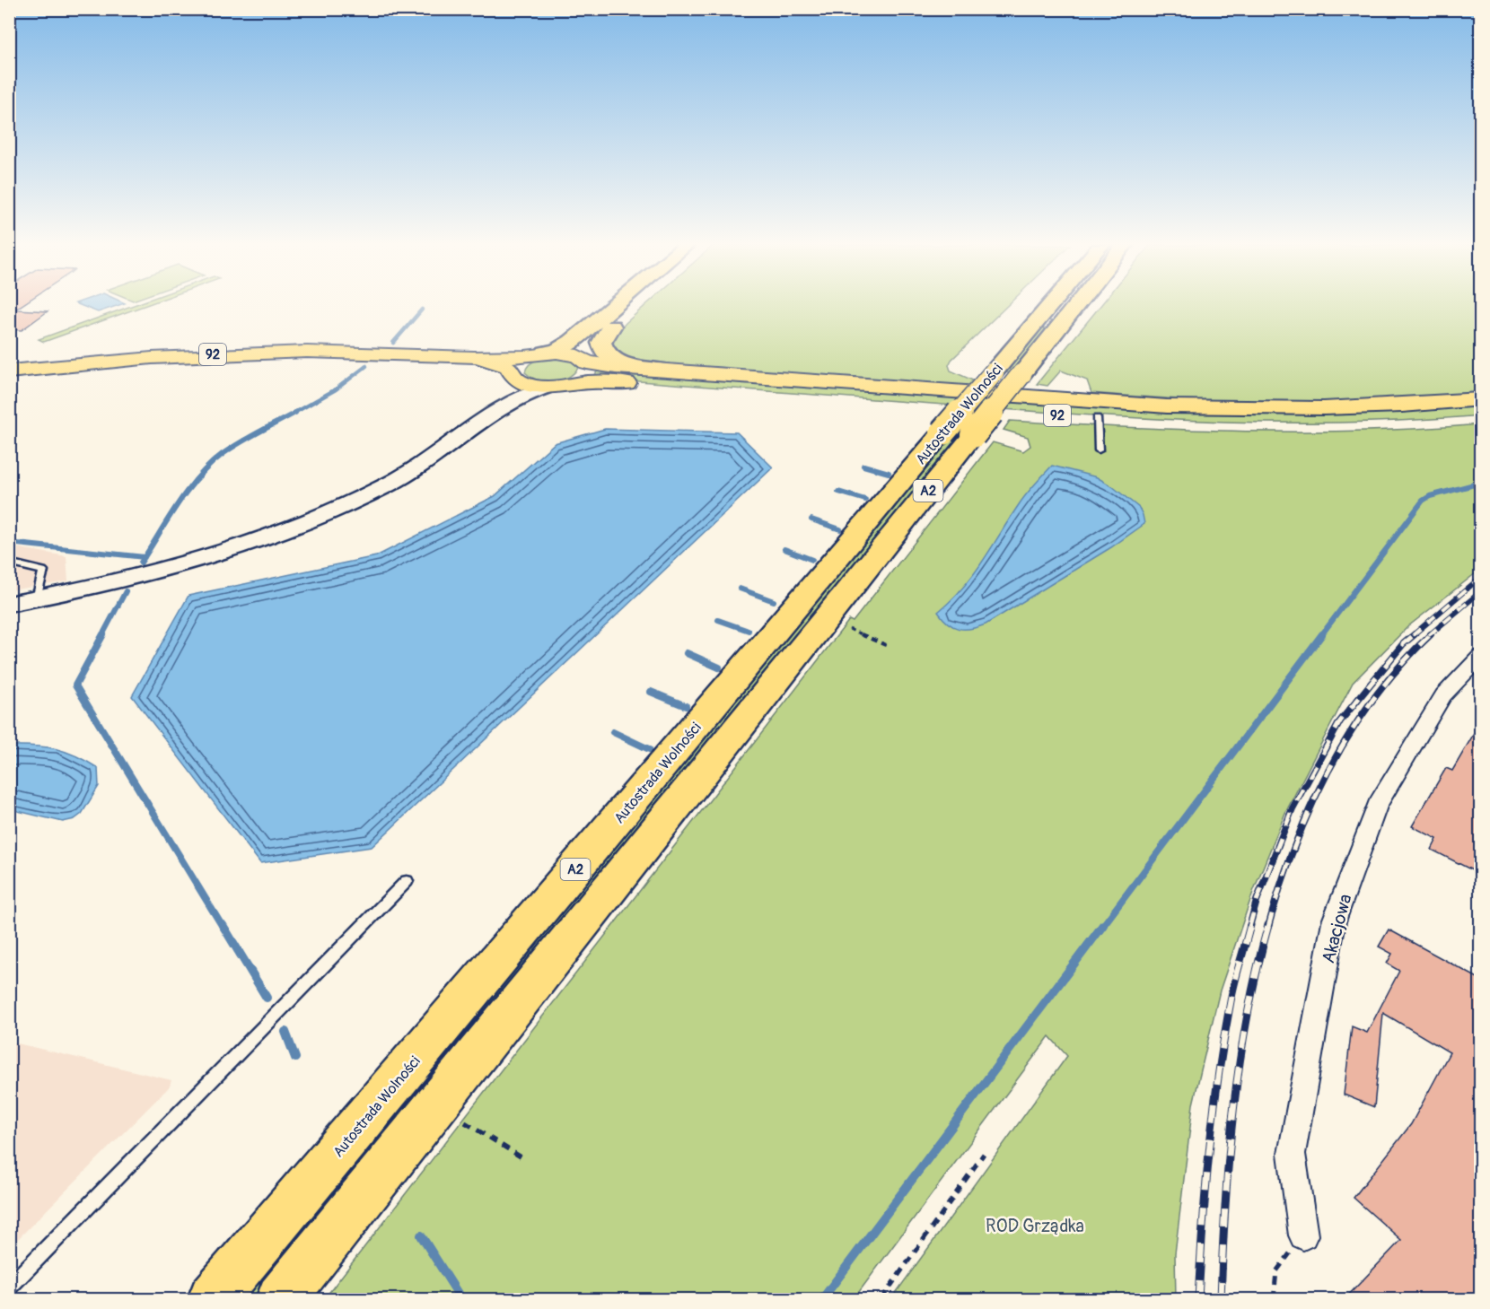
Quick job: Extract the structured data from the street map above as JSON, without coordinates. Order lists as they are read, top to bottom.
{
  "streets": {
    "highway": ["Autostrada Wolności", "A2"],
    "main road": ["92"],
    "street": ["Akacjowa"]
  },
  "parks": ["ROD Grządka"]
}
